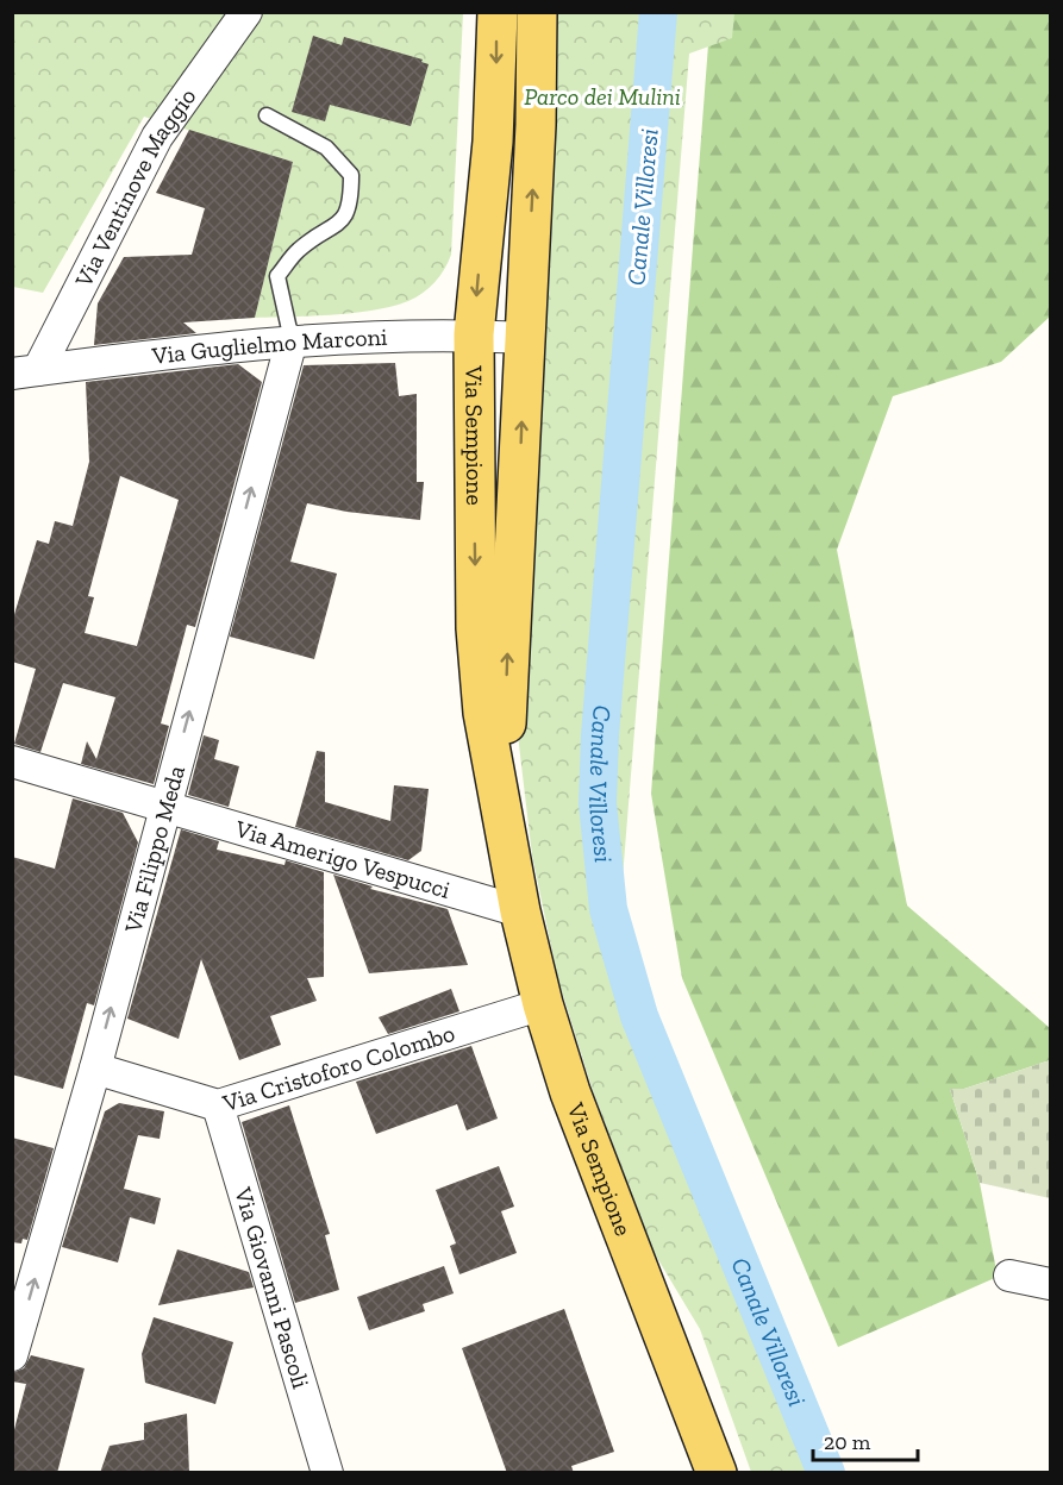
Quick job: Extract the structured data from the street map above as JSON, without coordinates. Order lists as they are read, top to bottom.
{
  "streets": {
    "main road": ["Via Sempione"],
    "street": [
      "Via Ventinove Maggio",
      "Via Guglielmo Marconi",
      "Via Filippo Meda",
      "Via Amerigo Vespucci",
      "Via Cristoforo Colombo",
      "Via Giovanni Pascoli"
    ]
  },
  "crossings": [
    ["Via Ventinove Maggio", "Via Guglielmo Marconi"],
    ["Via Guglielmo Marconi", "Via Sempione"],
    ["Via Guglielmo Marconi", "Via Filippo Meda"],
    ["Via Sempione", "Via Amerigo Vespucci"],
    ["Via Sempione", "Via Cristoforo Colombo"],
    ["Via Filippo Meda", "Via Amerigo Vespucci"],
    ["Via Filippo Meda", "Via Cristoforo Colombo"],
    ["Via Cristoforo Colombo", "Via Giovanni Pascoli"]
  ],
  "one_way": ["Via Filippo Meda"],
  "water": ["Canale Villoresi"],
  "parks": ["Parco dei Mulini"],
  "scale_bar": "20 m"
}
